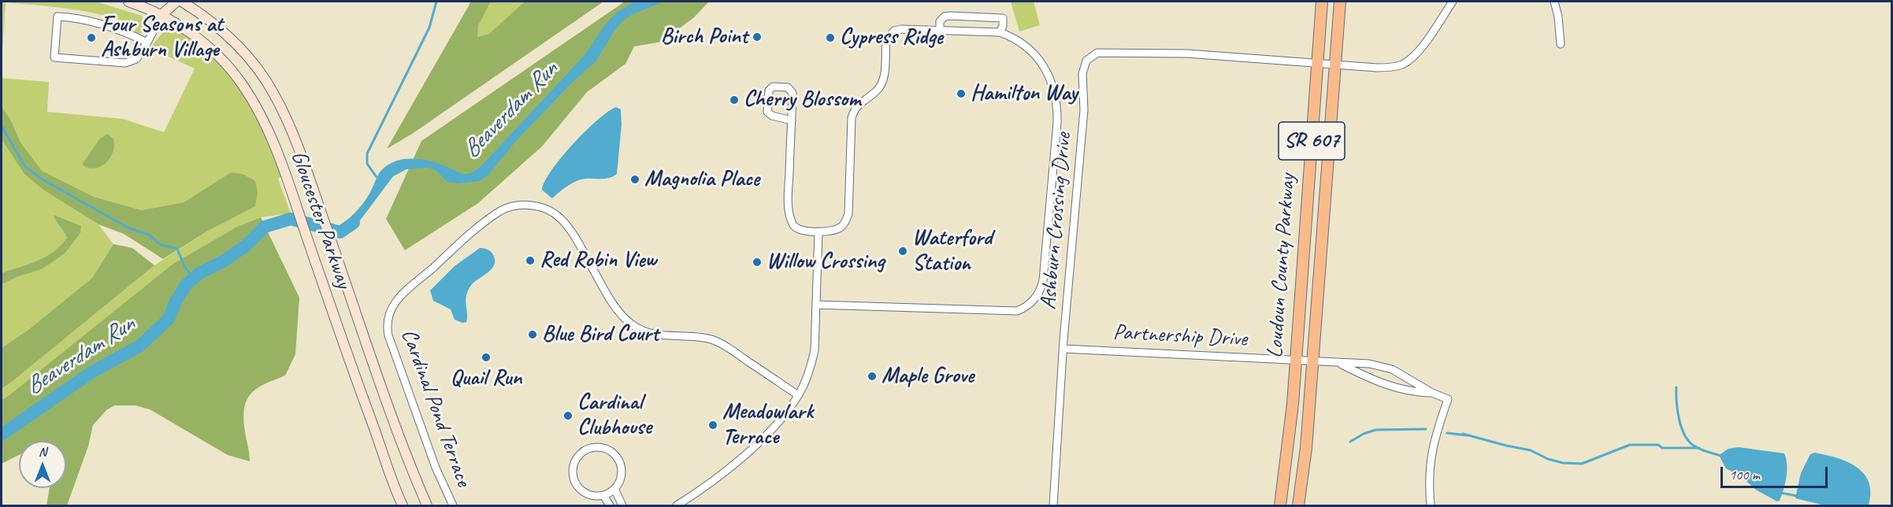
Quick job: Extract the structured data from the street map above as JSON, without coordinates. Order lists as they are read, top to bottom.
{
  "streets": {
    "main road": ["SR 607", "Gloucester Parkway", "Loudoun County Parkway"],
    "street": ["Ashburn Crossing Drive", "Partnership Drive", "Cardinal Pond Terrace"]
  },
  "crossings": [
    ["Ashburn Crossing Drive", "Loudoun County Parkway"],
    ["Ashburn Crossing Drive", "Partnership Drive"],
    ["Loudoun County Parkway", "Partnership Drive"]
  ],
  "water": ["Beaverdam Run"],
  "places": [
    "Birch Point",
    "Four Seasons at Ashburn Village",
    "Cypress Ridge",
    "Hamilton Way",
    "Cherry Blossom",
    "Magnolia Place",
    "Waterford Station",
    "Red Robin View",
    "Willow Crossing",
    "Blue Bird Court",
    "Quail Run",
    "Maple Grove",
    "Cardinal Clubhouse",
    "Meadowlark Terrace"
  ],
  "scale_bar": "100 m",
  "north": "top"
}
